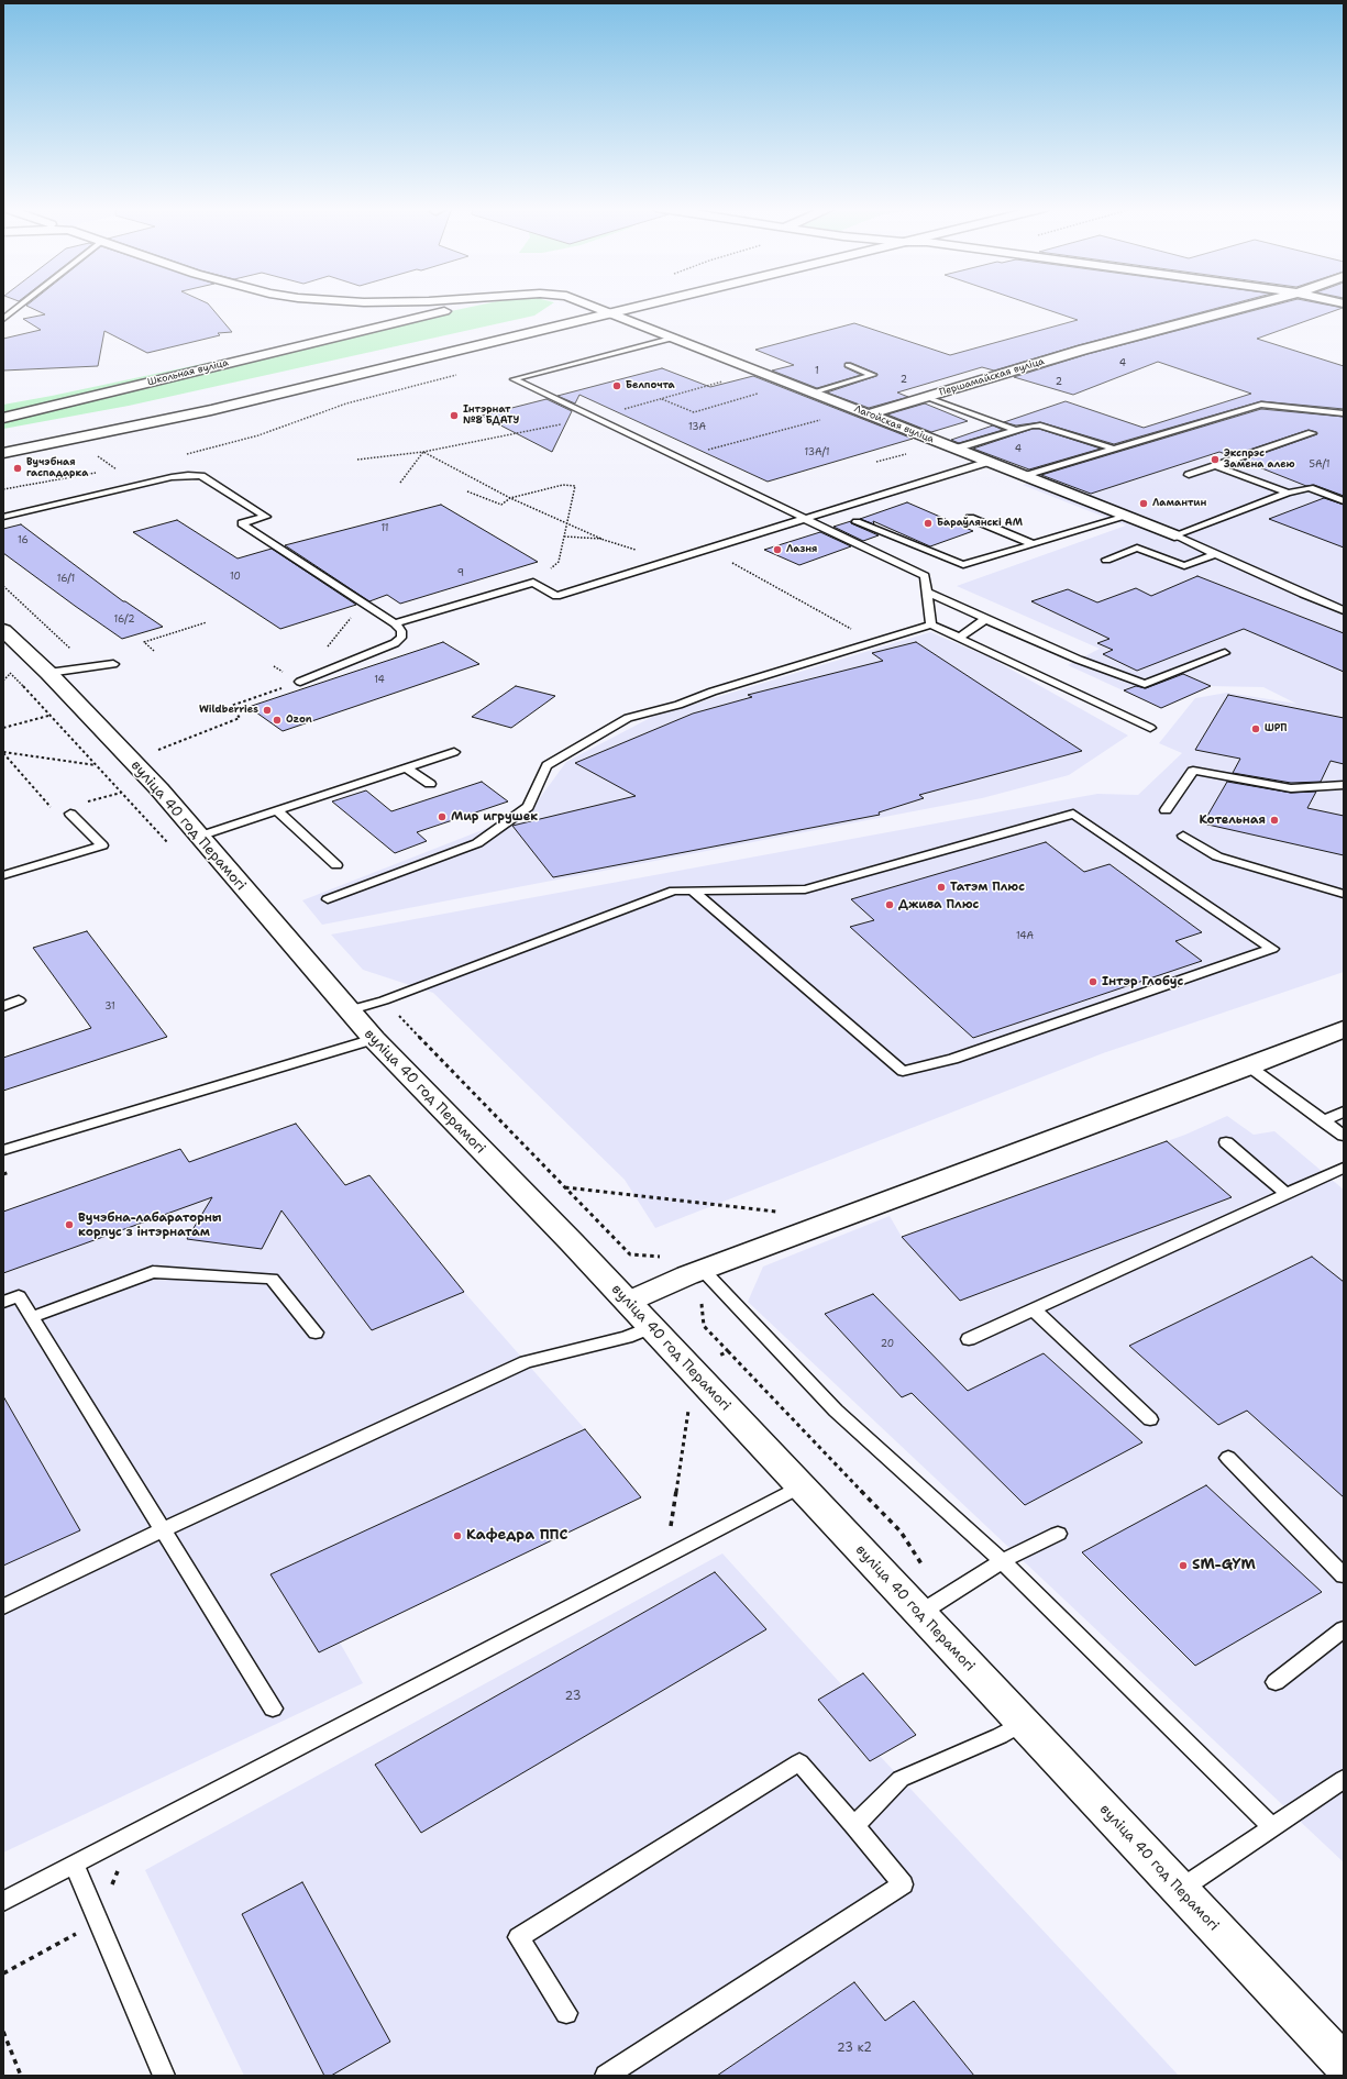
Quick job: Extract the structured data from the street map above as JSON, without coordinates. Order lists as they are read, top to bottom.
{
  "streets": {
    "street": [
      "Школьная вуліца",
      "Першамайская вуліца",
      "Лагойская вуліца",
      "вуліца 40 год Перамогі"
    ]
  },
  "crossings": [
    ["Школьная вуліца", "Лагойская вуліца"],
    ["Першамайская вуліца", "Лагойская вуліца"]
  ],
  "places": [
    "Белпочта",
    "Інтэрнат №8 БДАТУ",
    "Экспрэс Замена алею",
    "Вучэбная гаспадарка",
    "Ламантин",
    "Бараўлянскі АМ",
    "Лазня",
    "Wildberries",
    "Ozon",
    "ШРП",
    "Мир игрушек",
    "Котельная",
    "Татэм Плюс",
    "Джива Плюс",
    "Інтэр Глобус",
    "Вучэбна-лабараторны корпус з інтэрнатам",
    "Кафедра ППС",
    "SM-GYM"
  ],
  "house_numbers": [
    "4",
    "1",
    "2",
    "2",
    "13А",
    "4",
    "13А/1",
    "5А/1",
    "11",
    "16",
    "9",
    "10",
    "16/1",
    "16/2",
    "14",
    "14А",
    "31",
    "20",
    "23",
    "23 к2"
  ]
}
